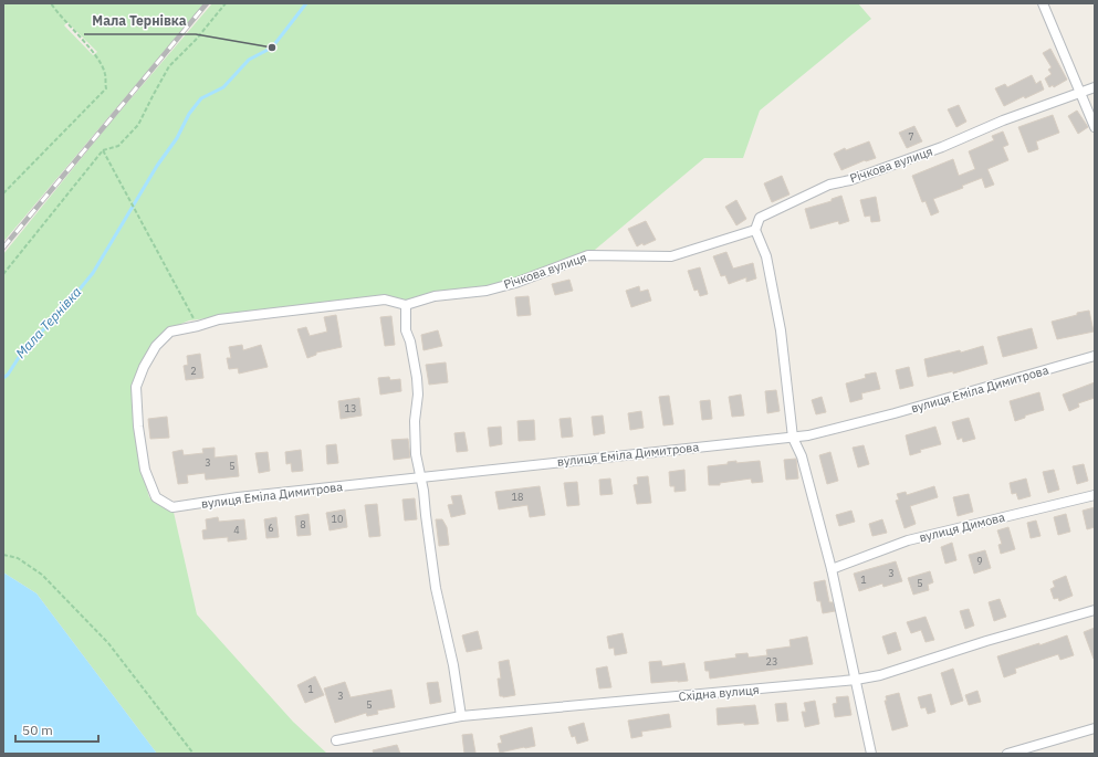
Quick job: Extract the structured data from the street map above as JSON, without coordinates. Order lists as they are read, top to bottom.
{
  "streets": {
    "street": [
      "Річкова вулиця",
      "вулиця Еміла Димитрова",
      "вулиця Димова",
      "Східна вулиця"
    ]
  },
  "water": ["Мала Тернівка"],
  "places": ["Мала Тернівка"],
  "house_numbers": [
    "7",
    "2",
    "13",
    "3",
    "5",
    "18",
    "10",
    "8",
    "6",
    "4",
    "9",
    "3",
    "1",
    "5",
    "23",
    "1",
    "3",
    "5"
  ],
  "scale_bar": "50 m"
}
